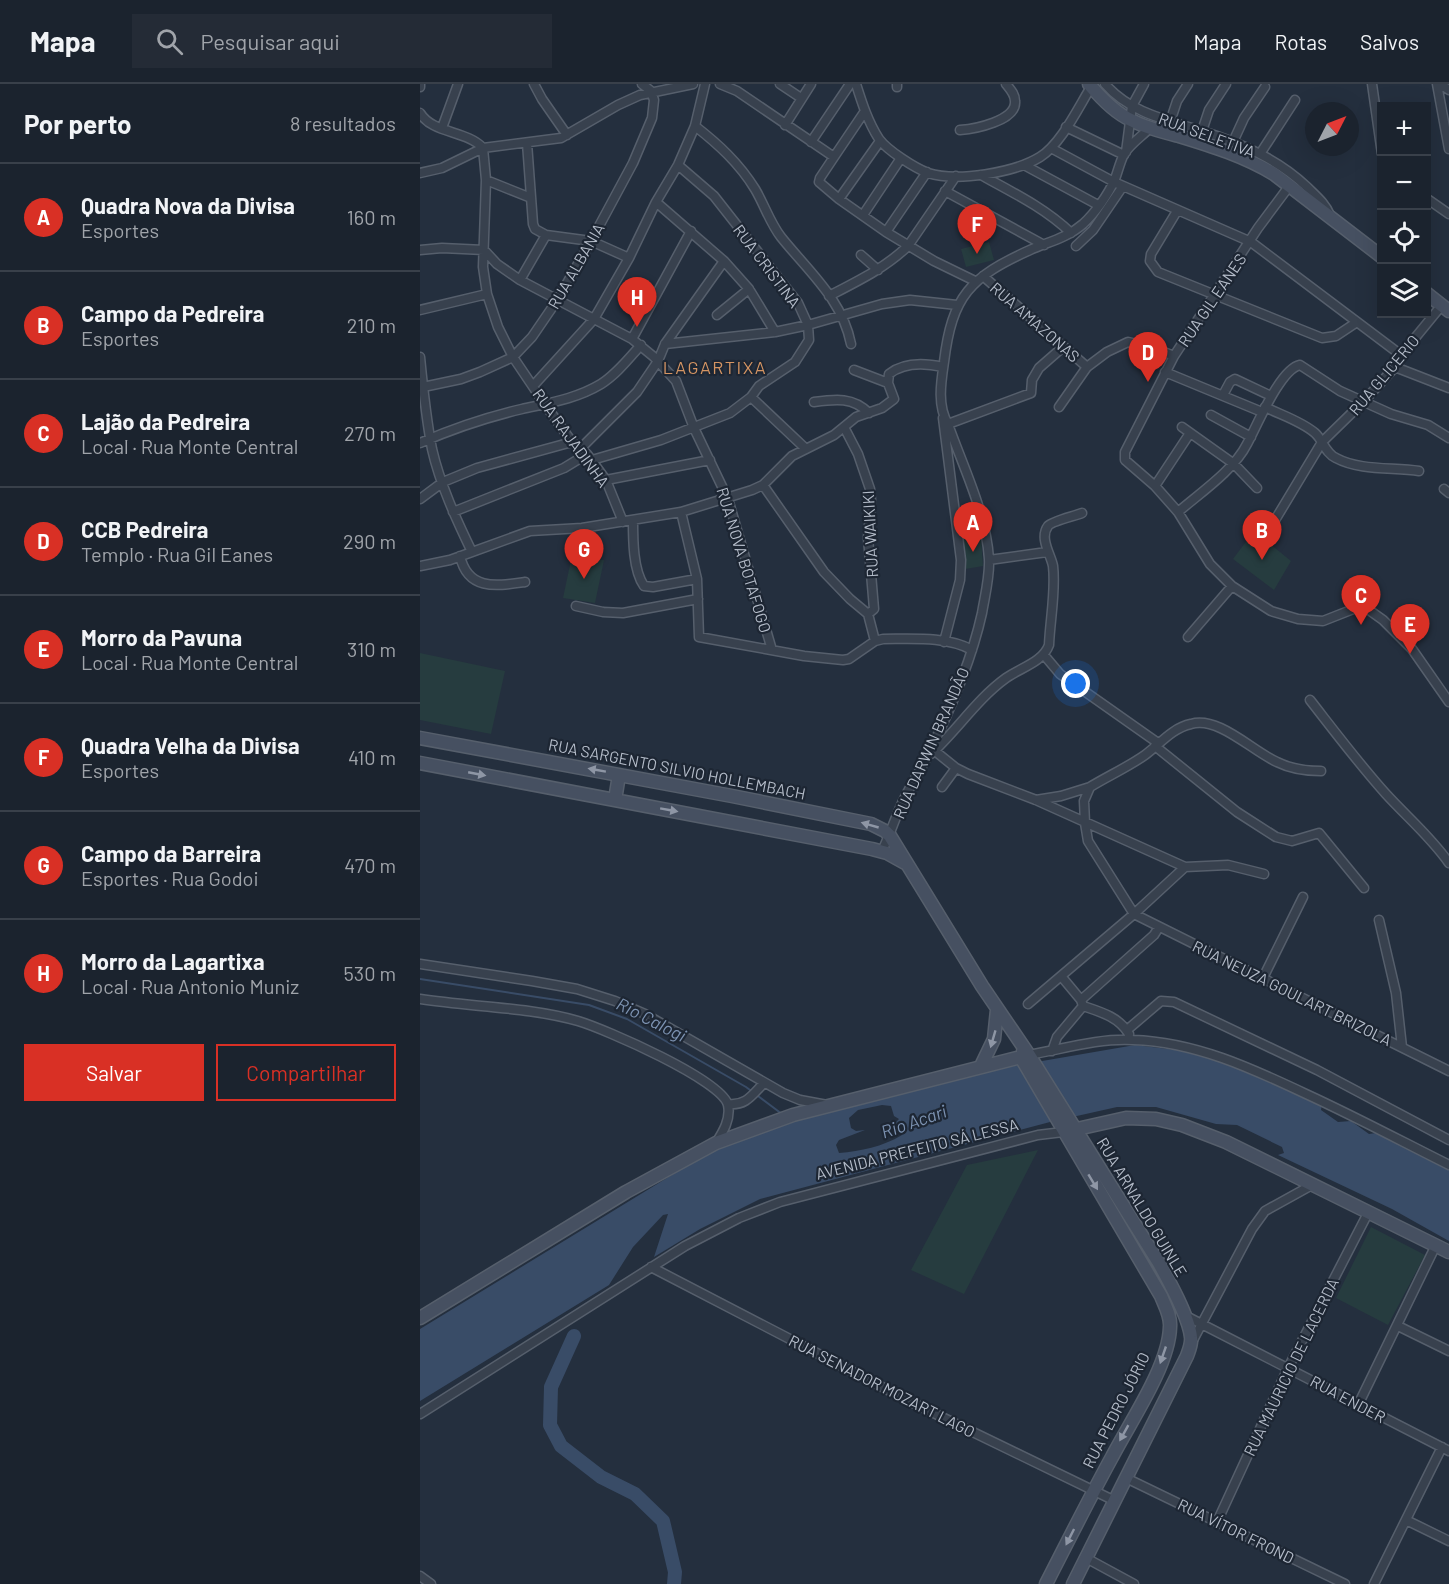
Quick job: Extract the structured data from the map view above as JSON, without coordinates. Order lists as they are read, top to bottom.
{
  "streets": {
    "main road": [
      "RUA SARGENTO SILVIO HOLLEMBACH",
      "AVENIDA PREFEITO SÁ LESSA",
      "RUA ARNALDO GUINLE",
      "RUA PEDRO JÓRIO"
    ],
    "street": [
      "RUA SELETIVA",
      "RUA ALBANIA",
      "RUA CRISTINA",
      "RUA GIL EANES",
      "RUA AMAZONAS",
      "RUA GLICERIO",
      "RUA RAJADINHA",
      "RUA WAIKIKI",
      "RUA NOVA BOTAFOGO",
      "RUA DARWIN BRANDÃO",
      "RUA NEUZA GOULART BRIZOLA",
      "RUA MAURICIO DE LACERDA",
      "RUA SENADOR MOZART LAGO",
      "RUA ENDER",
      "RUA VÍTOR FROND"
    ]
  },
  "crossings": [
    ["RUA ALBANIA", "RUA RAJADINHA"],
    ["RUA ALBANIA", "RUA NOVA BOTAFOGO"],
    ["RUA CRISTINA", "RUA RAJADINHA"],
    ["RUA CRISTINA", "RUA NOVA BOTAFOGO"],
    ["RUA AMAZONAS", "RUA DARWIN BRANDÃO"],
    ["RUA RAJADINHA", "RUA NOVA BOTAFOGO"],
    ["RUA DARWIN BRANDÃO", "RUA SARGENTO SILVIO HOLLEMBACH"],
    ["RUA SARGENTO SILVIO HOLLEMBACH", "AVENIDA PREFEITO SÁ LESSA"],
    ["RUA SARGENTO SILVIO HOLLEMBACH", "RUA ARNALDO GUINLE"],
    ["RUA SARGENTO SILVIO HOLLEMBACH", "RUA PEDRO JÓRIO"],
    ["AVENIDA PREFEITO SÁ LESSA", "RUA ARNALDO GUINLE"],
    ["AVENIDA PREFEITO SÁ LESSA", "RUA MAURICIO DE LACERDA"],
    ["AVENIDA PREFEITO SÁ LESSA", "RUA SENADOR MOZART LAGO"],
    ["AVENIDA PREFEITO SÁ LESSA", "RUA PEDRO JÓRIO"],
    ["RUA ARNALDO GUINLE", "RUA ENDER"],
    ["RUA ARNALDO GUINLE", "RUA PEDRO JÓRIO"],
    ["RUA MAURICIO DE LACERDA", "RUA ENDER"],
    ["RUA MAURICIO DE LACERDA", "RUA VÍTOR FROND"],
    ["RUA SENADOR MOZART LAGO", "RUA PEDRO JÓRIO"]
  ],
  "districts": ["LAGARTIXA"],
  "water": ["Rio Calogi", "Rio Acari"],
  "north": "top right",
  "page": {
    "header": "Mapa",
    "search": "Pesquisar aqui",
    "nav": ["Mapa", "Rotas", "Salvos"],
    "heading": ["Por perto", "8 resultados"],
    "map_buttons": ["+", "−"],
    "list": [
      {
        "mark": "A",
        "name": "Quadra Nova da Divisa",
        "note": "Esportes",
        "value": "160 m"
      },
      {
        "mark": "B",
        "name": "Campo da Pedreira",
        "note": "Esportes",
        "value": "210 m"
      },
      {
        "mark": "C",
        "name": "Lajão da Pedreira",
        "note": "Local · Rua Monte Central",
        "value": "270 m"
      },
      {
        "mark": "D",
        "name": "CCB Pedreira",
        "note": "Templo · Rua Gil Eanes",
        "value": "290 m"
      },
      {
        "mark": "E",
        "name": "Morro da Pavuna",
        "note": "Local · Rua Monte Central",
        "value": "310 m"
      },
      {
        "mark": "F",
        "name": "Quadra Velha da Divisa",
        "note": "Esportes",
        "value": "410 m"
      },
      {
        "mark": "G",
        "name": "Campo da Barreira",
        "note": "Esportes · Rua Godoi",
        "value": "470 m"
      },
      {
        "mark": "H",
        "name": "Morro da Lagartixa",
        "note": "Local · Rua Antonio Muniz",
        "value": "530 m"
      }
    ],
    "pins": [
      "F",
      "H",
      "D",
      "A",
      "B",
      "G",
      "C",
      "E"
    ],
    "buttons": ["Salvar", "Compartilhar"]
  }
}
